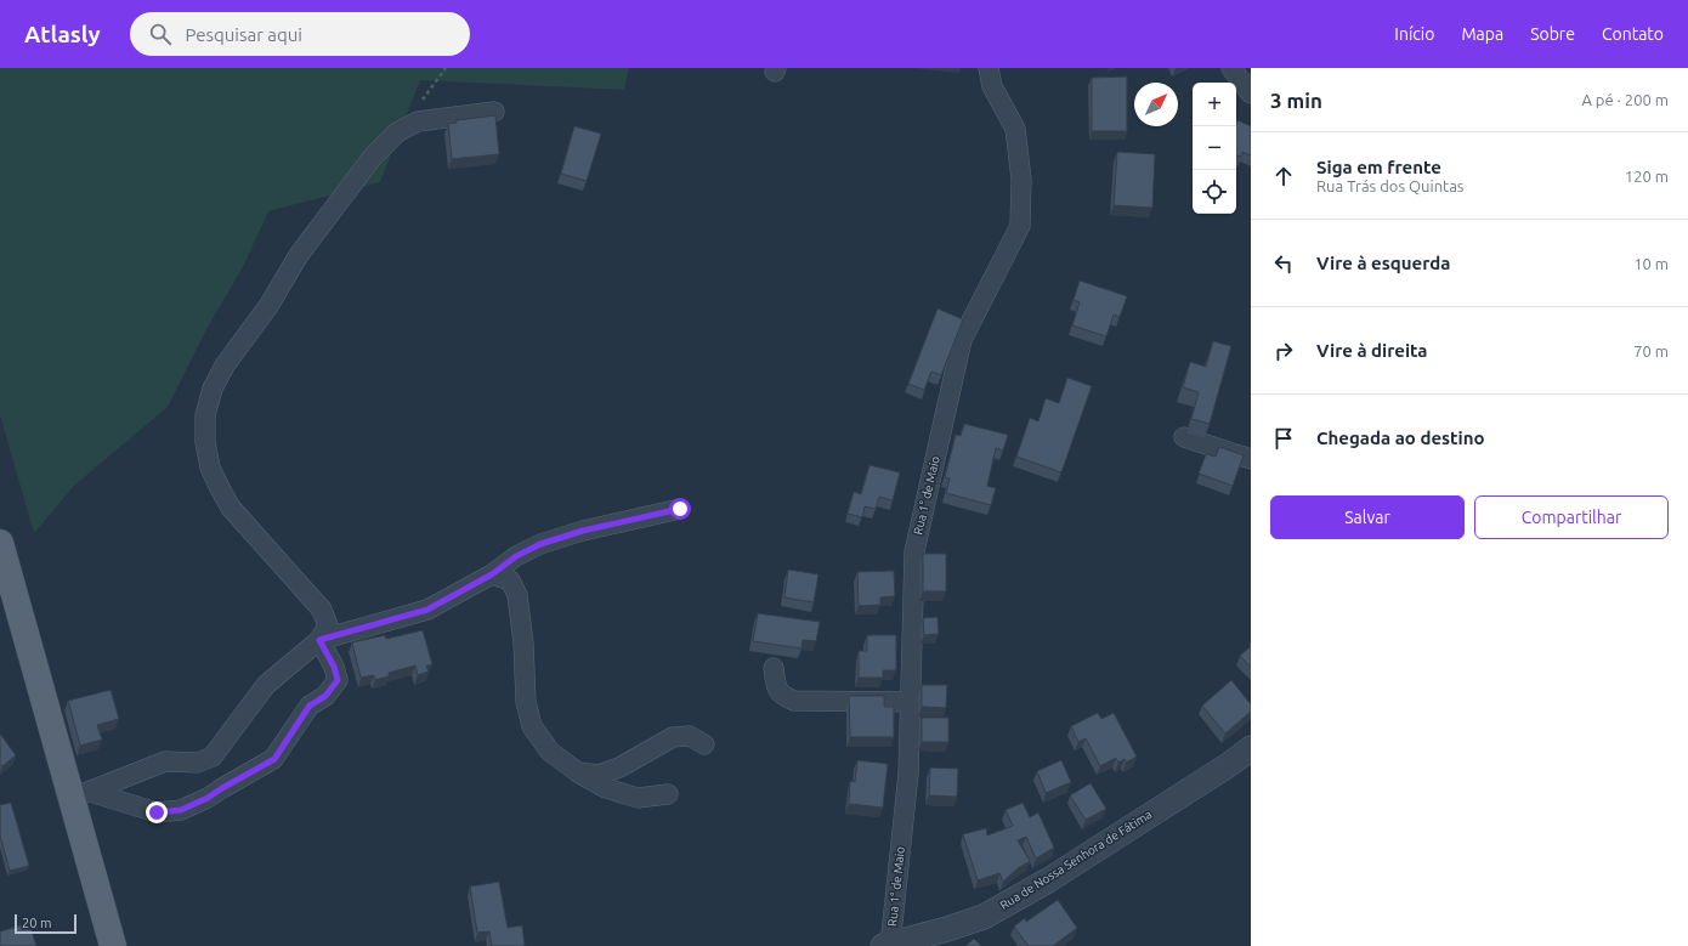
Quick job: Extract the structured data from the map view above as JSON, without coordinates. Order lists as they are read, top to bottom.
{
  "streets": {
    "street": ["Rua 1° de Maio", "Rua de Nossa Senhora de Fátima"]
  },
  "crossings": [
    ["Rua 1° de Maio", "Rua de Nossa Senhora de Fátima"]
  ],
  "scale_bar": "20 m",
  "north": "top right",
  "page": {
    "header": "Atlasly",
    "search": "Pesquisar aqui",
    "nav": [
      "Início",
      "Mapa",
      "Sobre",
      "Contato"
    ],
    "heading": ["3 min", "A pé · 200 m"],
    "map_buttons": ["+", "−"],
    "list": [
      ["Siga em frente", "Rua Trás dos Quintas", "120 m"],
      ["Vire à esquerda", "10 m"],
      ["Vire à direita", "70 m"],
      "Chegada ao destino"
    ],
    "buttons": ["Salvar", "Compartilhar"],
    "scale": "20 m"
  }
}
